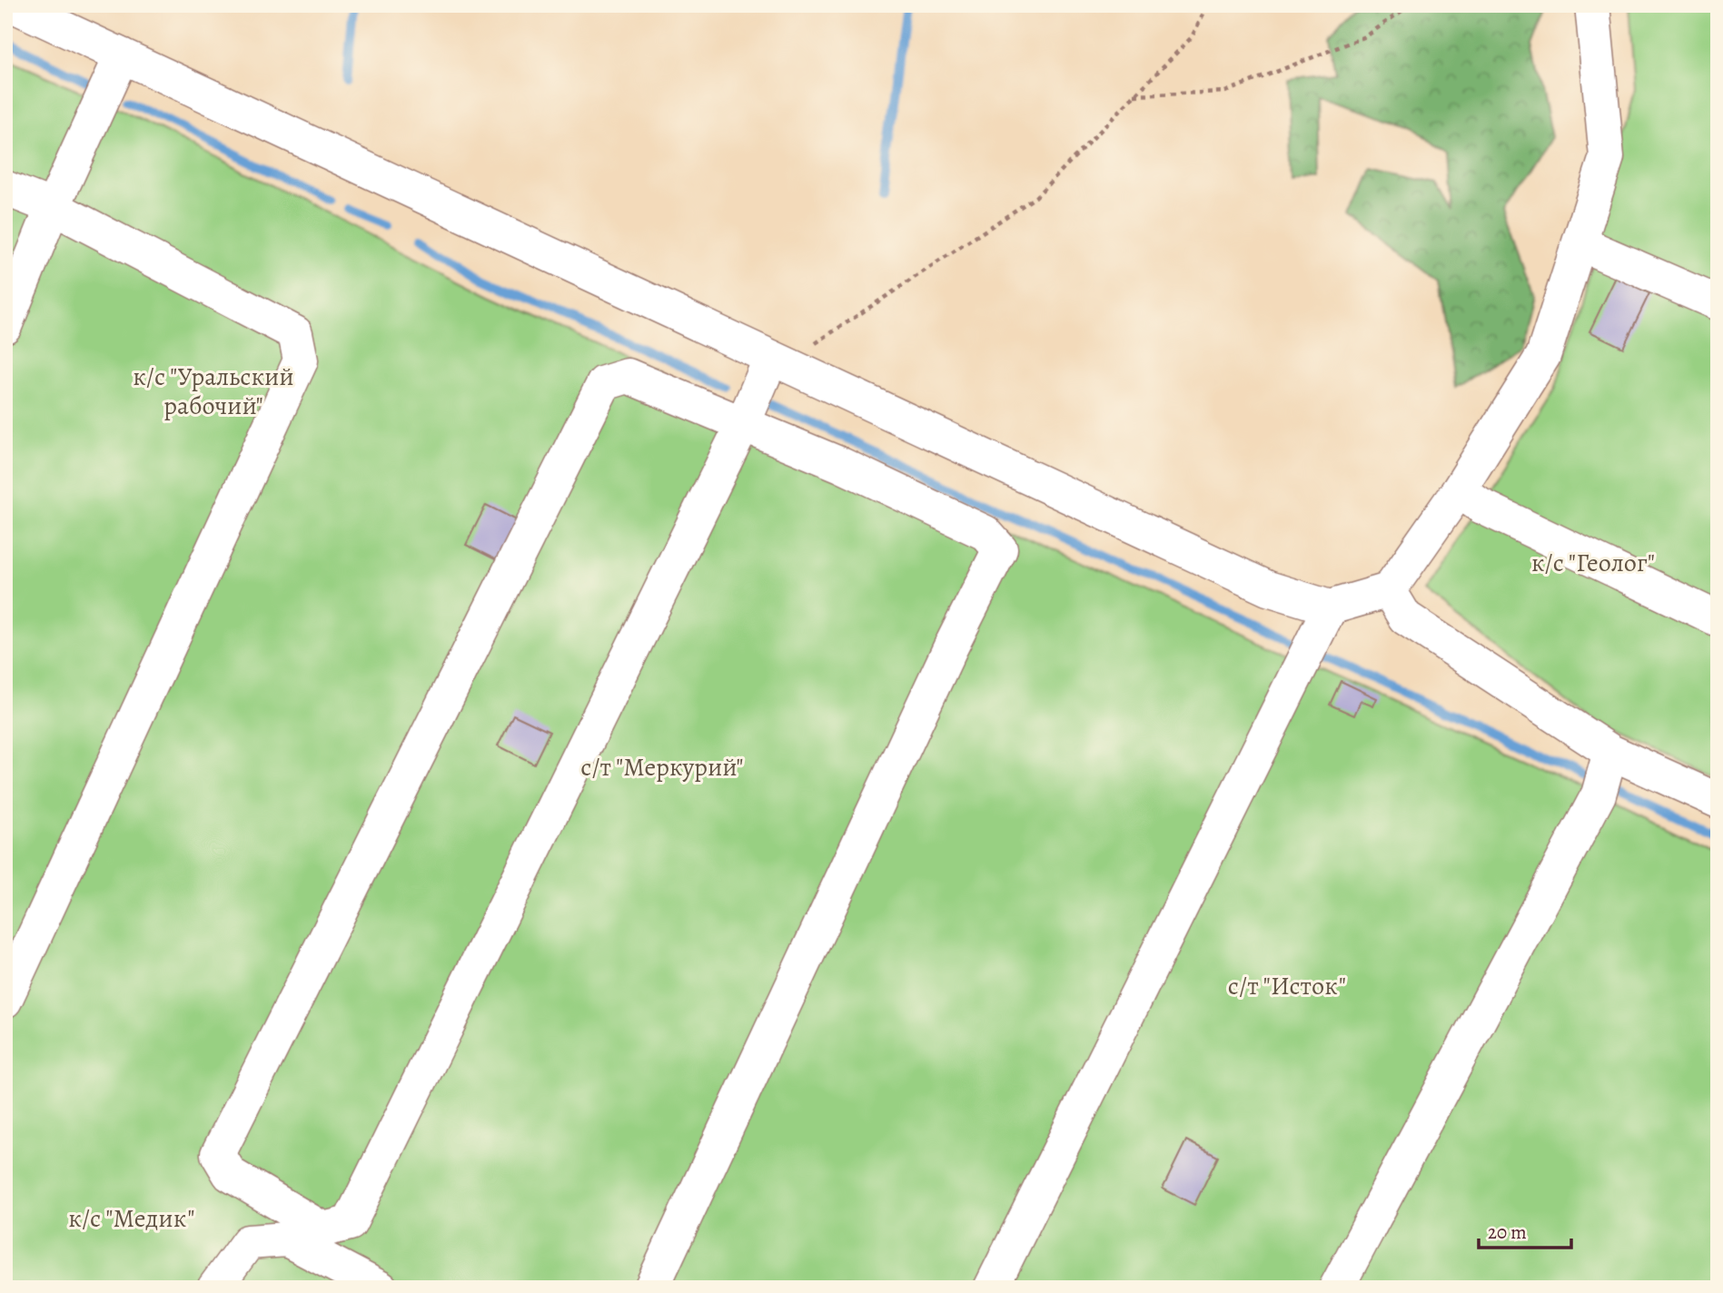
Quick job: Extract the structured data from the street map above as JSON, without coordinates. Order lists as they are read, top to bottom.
{
  "parks": [
    "к/с \"Уральский рабочий\"",
    "к/с \"Геолог\"",
    "с/т \"Меркурий\"",
    "с/т \"Исток\"",
    "к/с \"Медик\""
  ],
  "scale_bar": "20 m"
}
